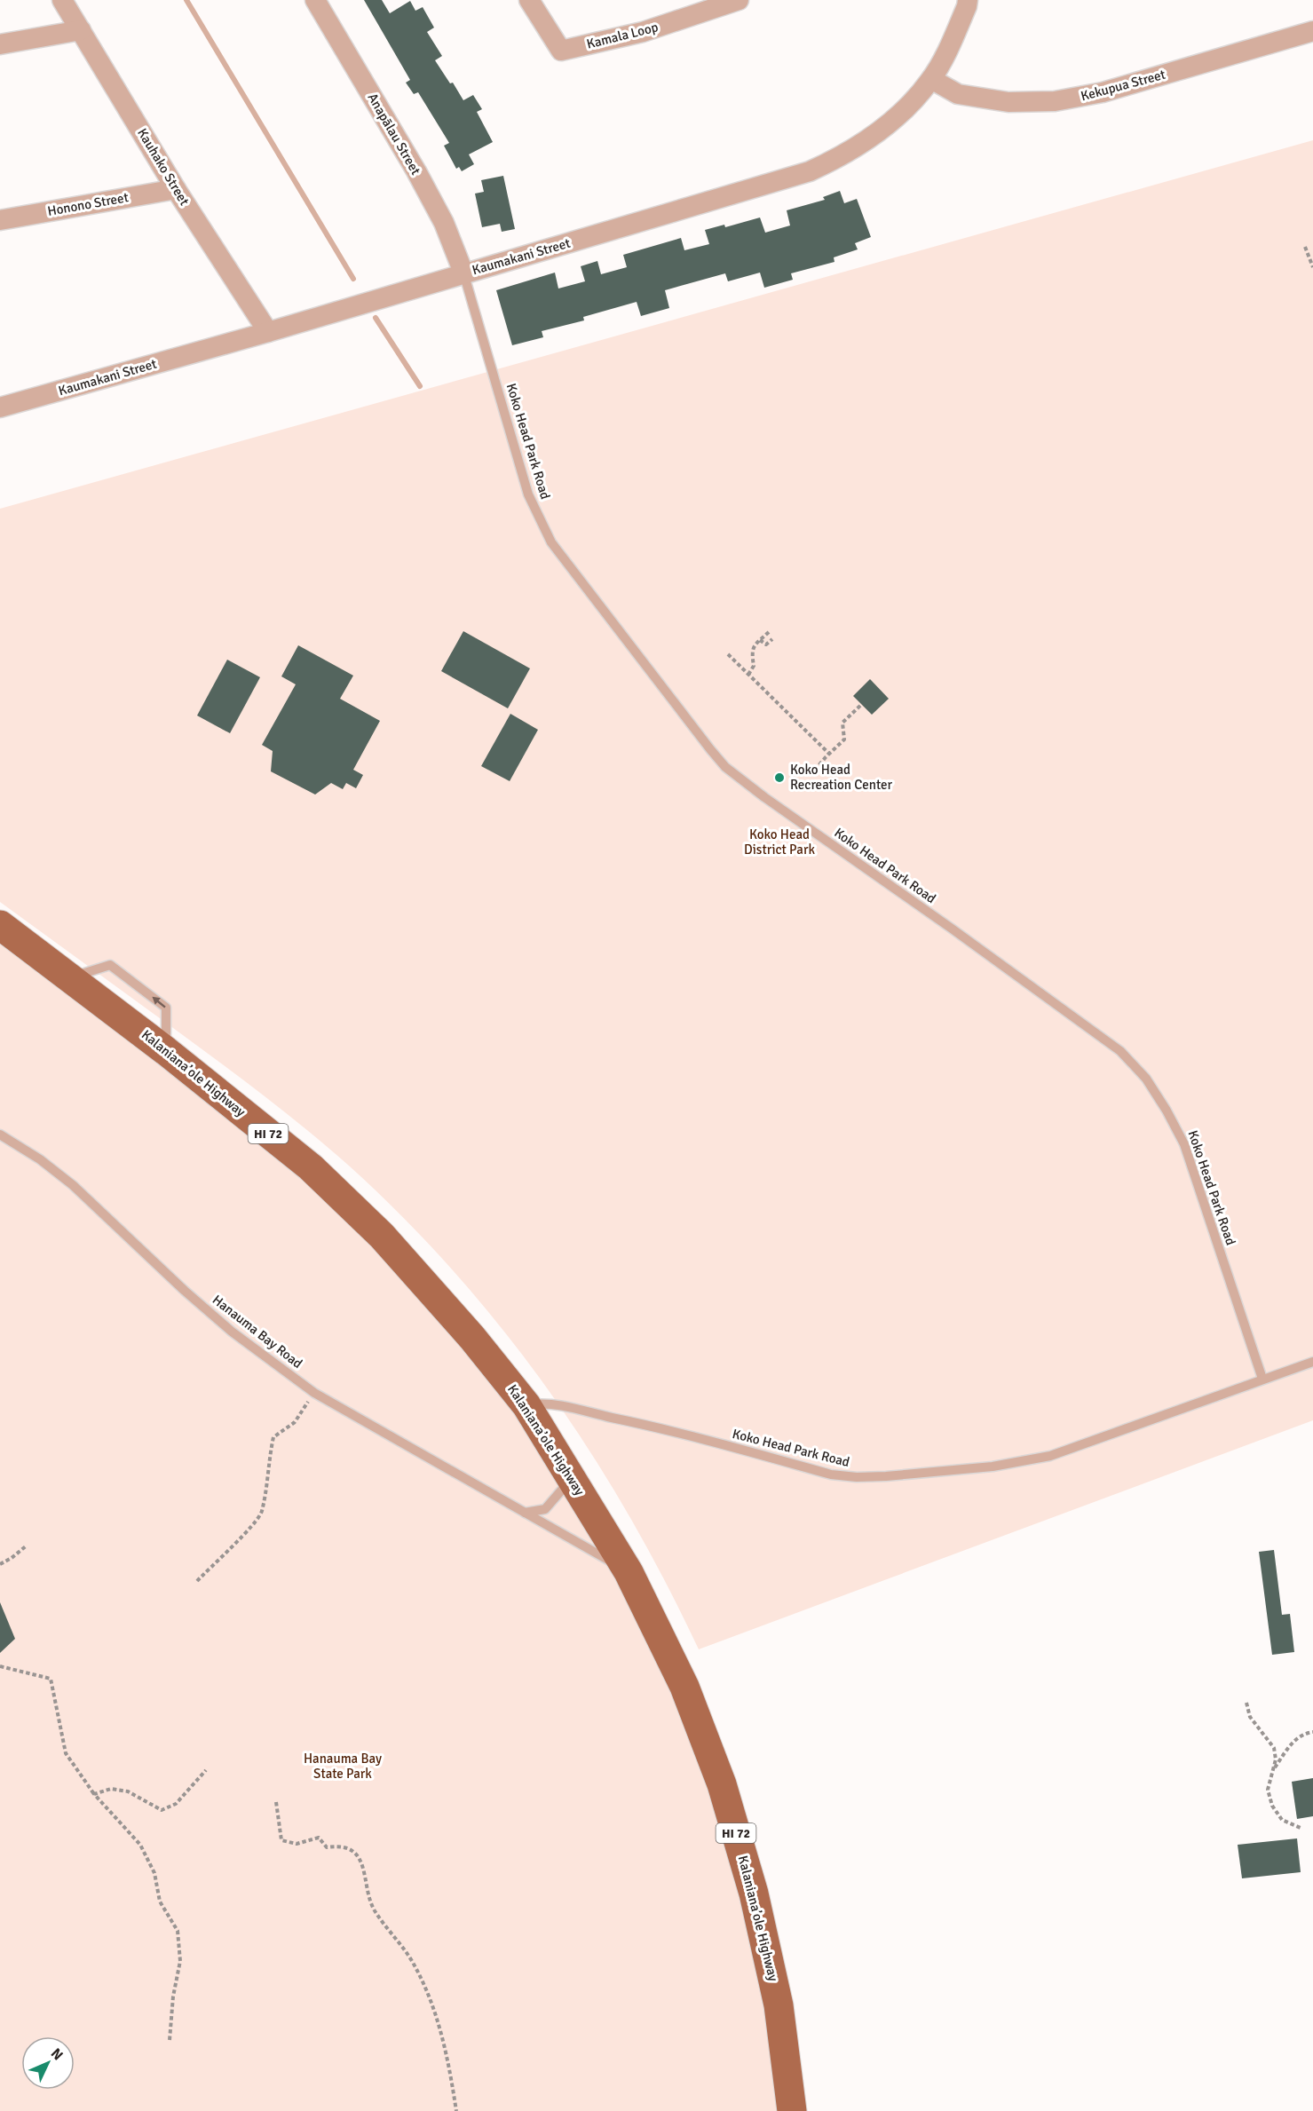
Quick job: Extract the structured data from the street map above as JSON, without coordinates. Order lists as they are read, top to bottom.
{
  "streets": {
    "main road": ["Kalaniana’ole Highway", "HI 72"],
    "street": [
      "Kamala Loop",
      "Kekupua Street",
      "Anapālau Street",
      "Kauhako Street",
      "Honono Street",
      "Kaumakani Street"
    ],
    "lane": ["Koko Head Park Road", "Hanauma Bay Road"]
  },
  "crossings": [
    ["Kekupua Street", "Kaumakani Street"],
    ["Anapālau Street", "Kaumakani Street"],
    ["Anapālau Street", "Koko Head Park Road"],
    ["Kauhako Street", "Honono Street"],
    ["Kauhako Street", "Kaumakani Street"],
    ["Kaumakani Street", "Koko Head Park Road"],
    ["Koko Head Park Road", "Kalaniana’ole Highway"],
    ["Kalaniana’ole Highway", "Hanauma Bay Road"]
  ],
  "parks": ["Koko Head District Park", "Hanauma Bay State Park"],
  "places": ["Koko Head Recreation Center"],
  "north": "top right"
}
